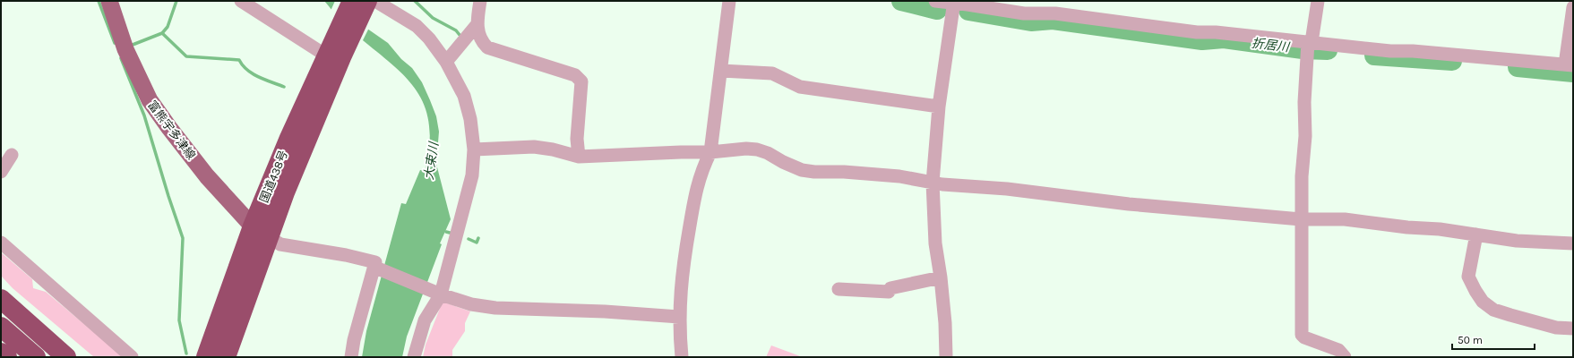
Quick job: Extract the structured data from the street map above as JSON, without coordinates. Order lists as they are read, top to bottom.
{
  "streets": {
    "highway": ["国道438号"],
    "main road": ["富熊宇多津線"]
  },
  "crossings": [
    ["富熊宇多津線", "国道438号"]
  ],
  "water": ["折居川", "大束川"],
  "scale_bar": "50 m"
}
